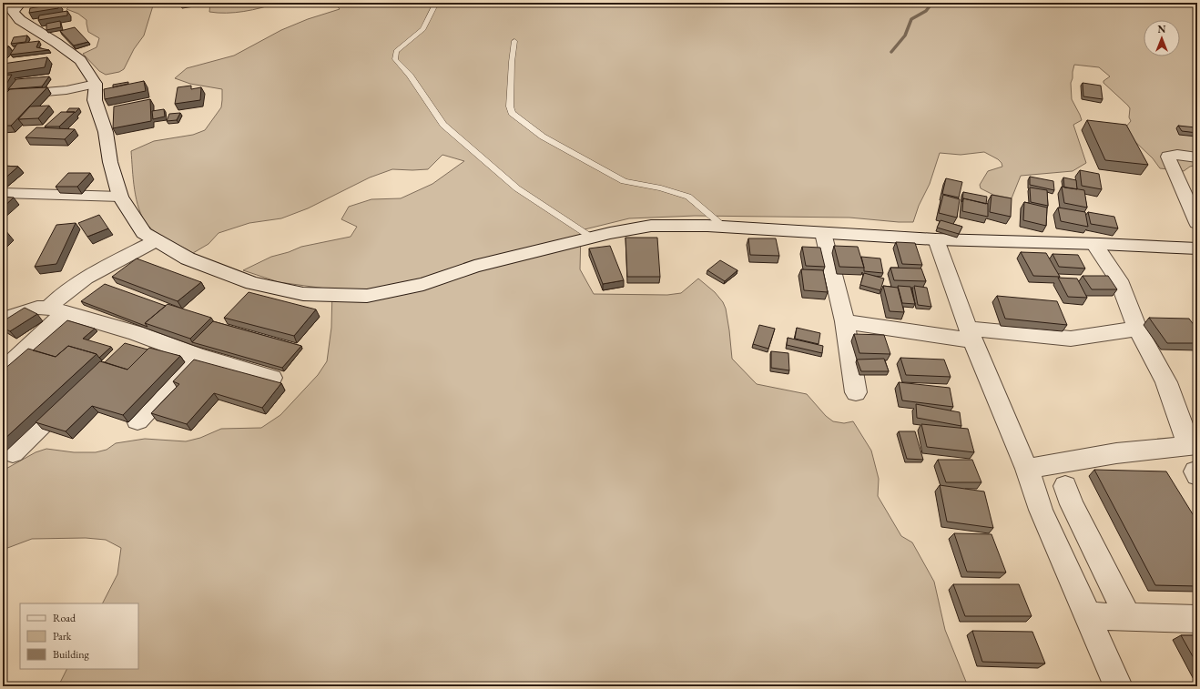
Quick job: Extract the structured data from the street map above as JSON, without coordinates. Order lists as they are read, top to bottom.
{
  "legend": ["Road", "Park", "Building"],
  "north": "top"
}
